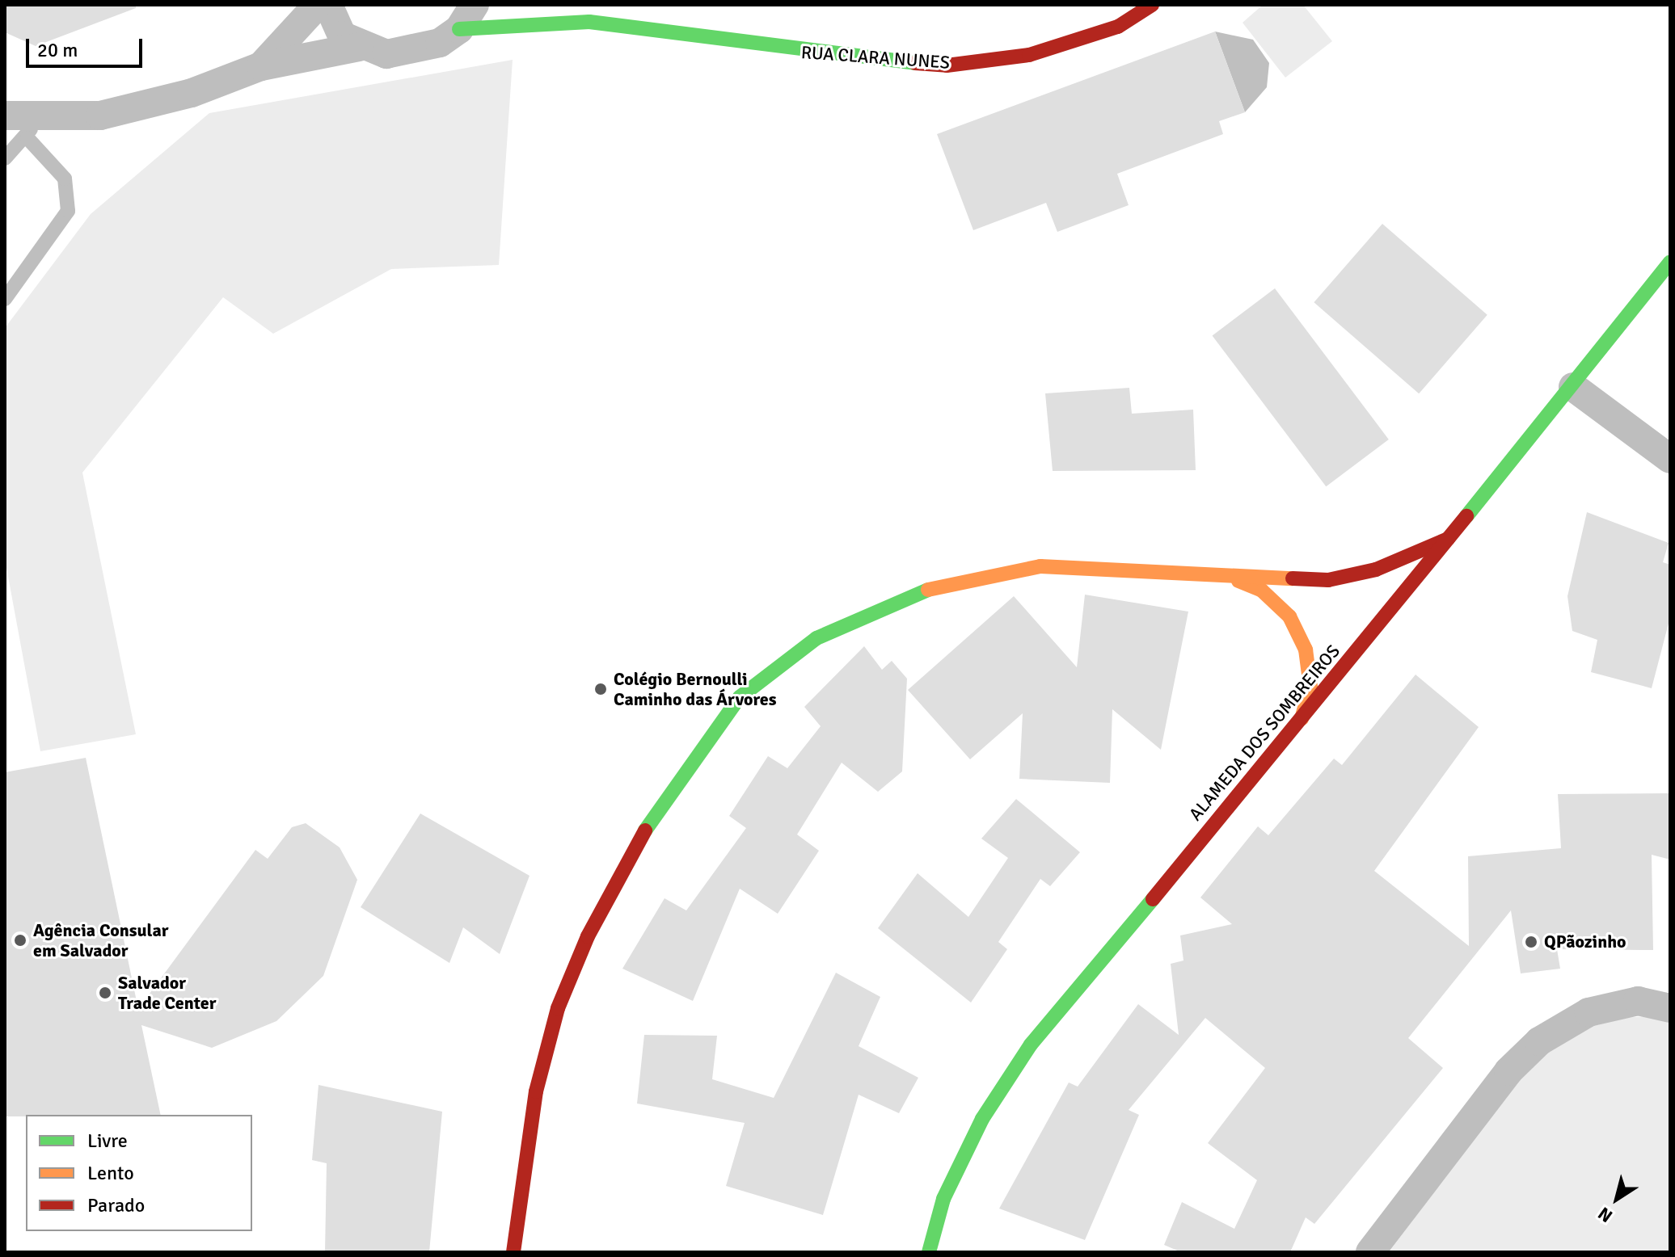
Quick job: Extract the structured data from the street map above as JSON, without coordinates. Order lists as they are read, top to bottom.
{
  "streets": {
    "street": ["RUA CLARA NUNES", "ALAMEDA DOS SOMBREIROS"]
  },
  "places": [
    "Colégio Bernoulli Caminho das Árvores",
    "Agência Consular em Salvador",
    "QPãozinho",
    "Salvador Trade Center"
  ],
  "legend": ["Livre", "Lento", "Parado"],
  "scale_bar": "20 m",
  "north": "bottom left"
}
